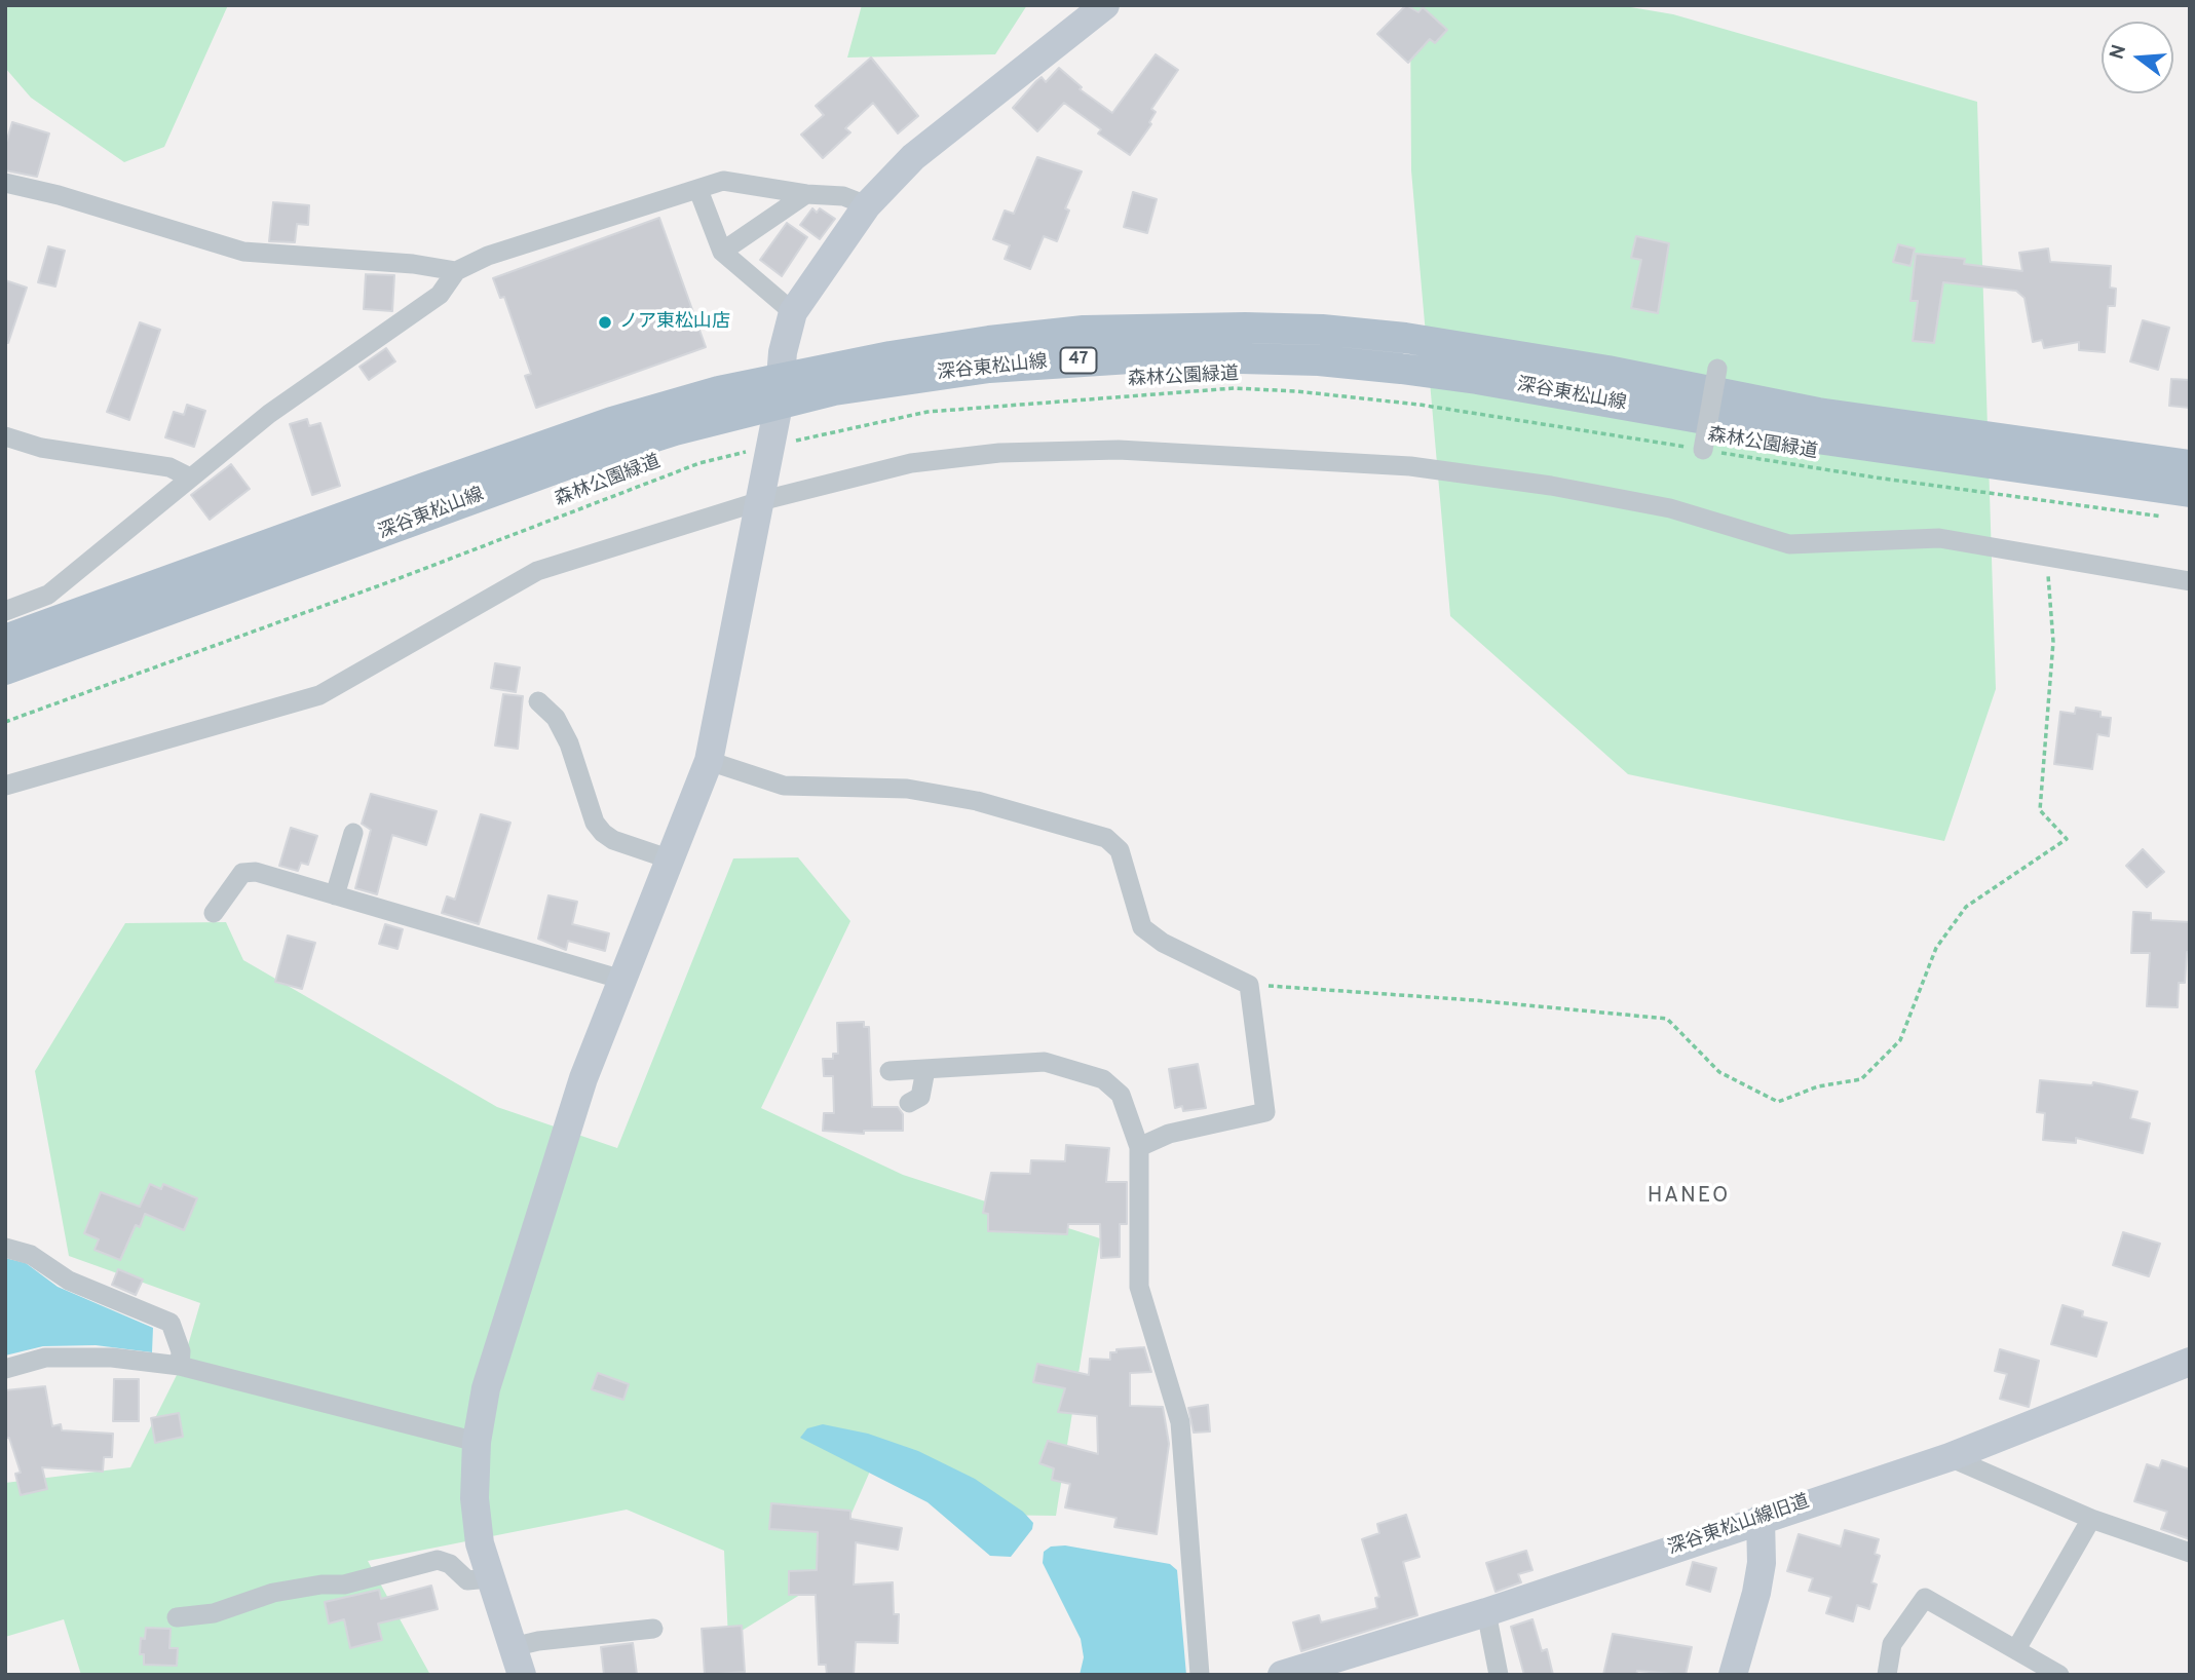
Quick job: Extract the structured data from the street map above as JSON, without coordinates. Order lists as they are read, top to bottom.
{
  "streets": {
    "main road": ["47", "深谷東松山線"],
    "street": ["深谷東松山線旧道"],
    "path": ["森林公園緑道"]
  },
  "districts": ["HANEO"],
  "places": ["ノア東松山店"],
  "north": "left"
}
